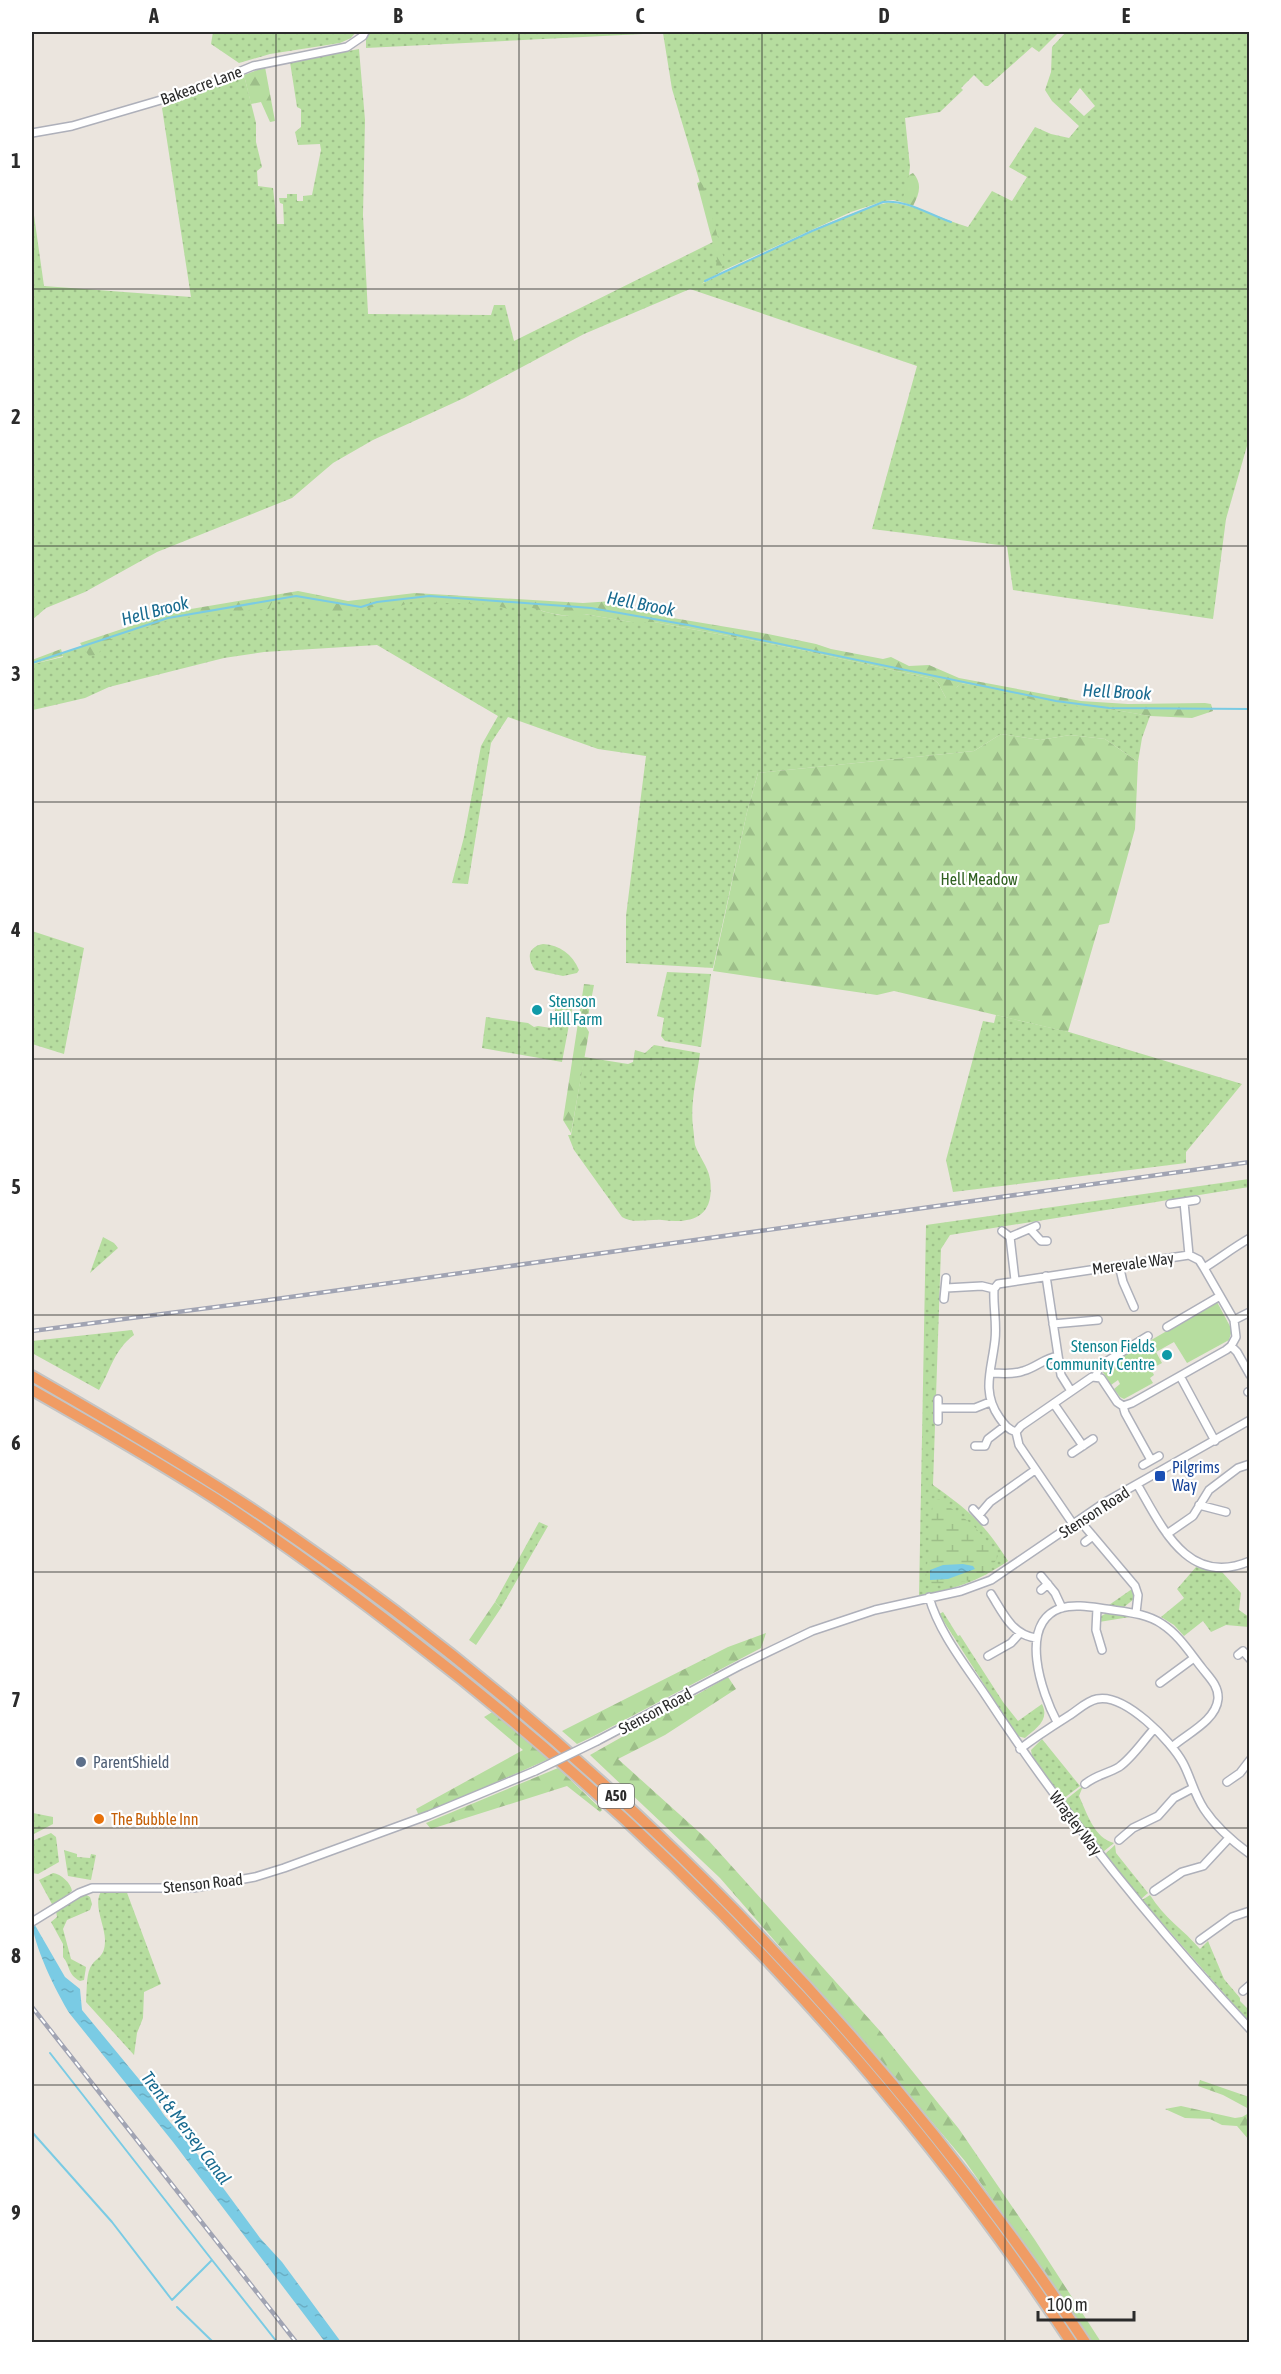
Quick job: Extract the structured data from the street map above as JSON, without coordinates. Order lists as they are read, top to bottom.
{
  "streets": {
    "highway": ["A50"],
    "street": [
      "Bakeacre Lane",
      "Merevale Way",
      "Stenson Road",
      "Wragley Way"
    ]
  },
  "crossings": [
    ["Stenson Road", "Wragley Way"]
  ],
  "water": ["Hell Brook", "Trent & Mersey Canal"],
  "parks": ["Hell Meadow"],
  "places": {
    "other": [
      "Stenson Hill Farm",
      "Stenson Fields Community Centre",
      "ParentShield",
      "The Bubble Inn"
    ],
    "transit": ["Pilgrims Way"]
  },
  "scale_bar": "100 m",
  "grid": {
    "columns": [
      "A",
      "B",
      "C",
      "D",
      "E"
    ],
    "rows": [
      "1",
      "2",
      "3",
      "4",
      "5",
      "6",
      "7",
      "8",
      "9"
    ]
  }
}
